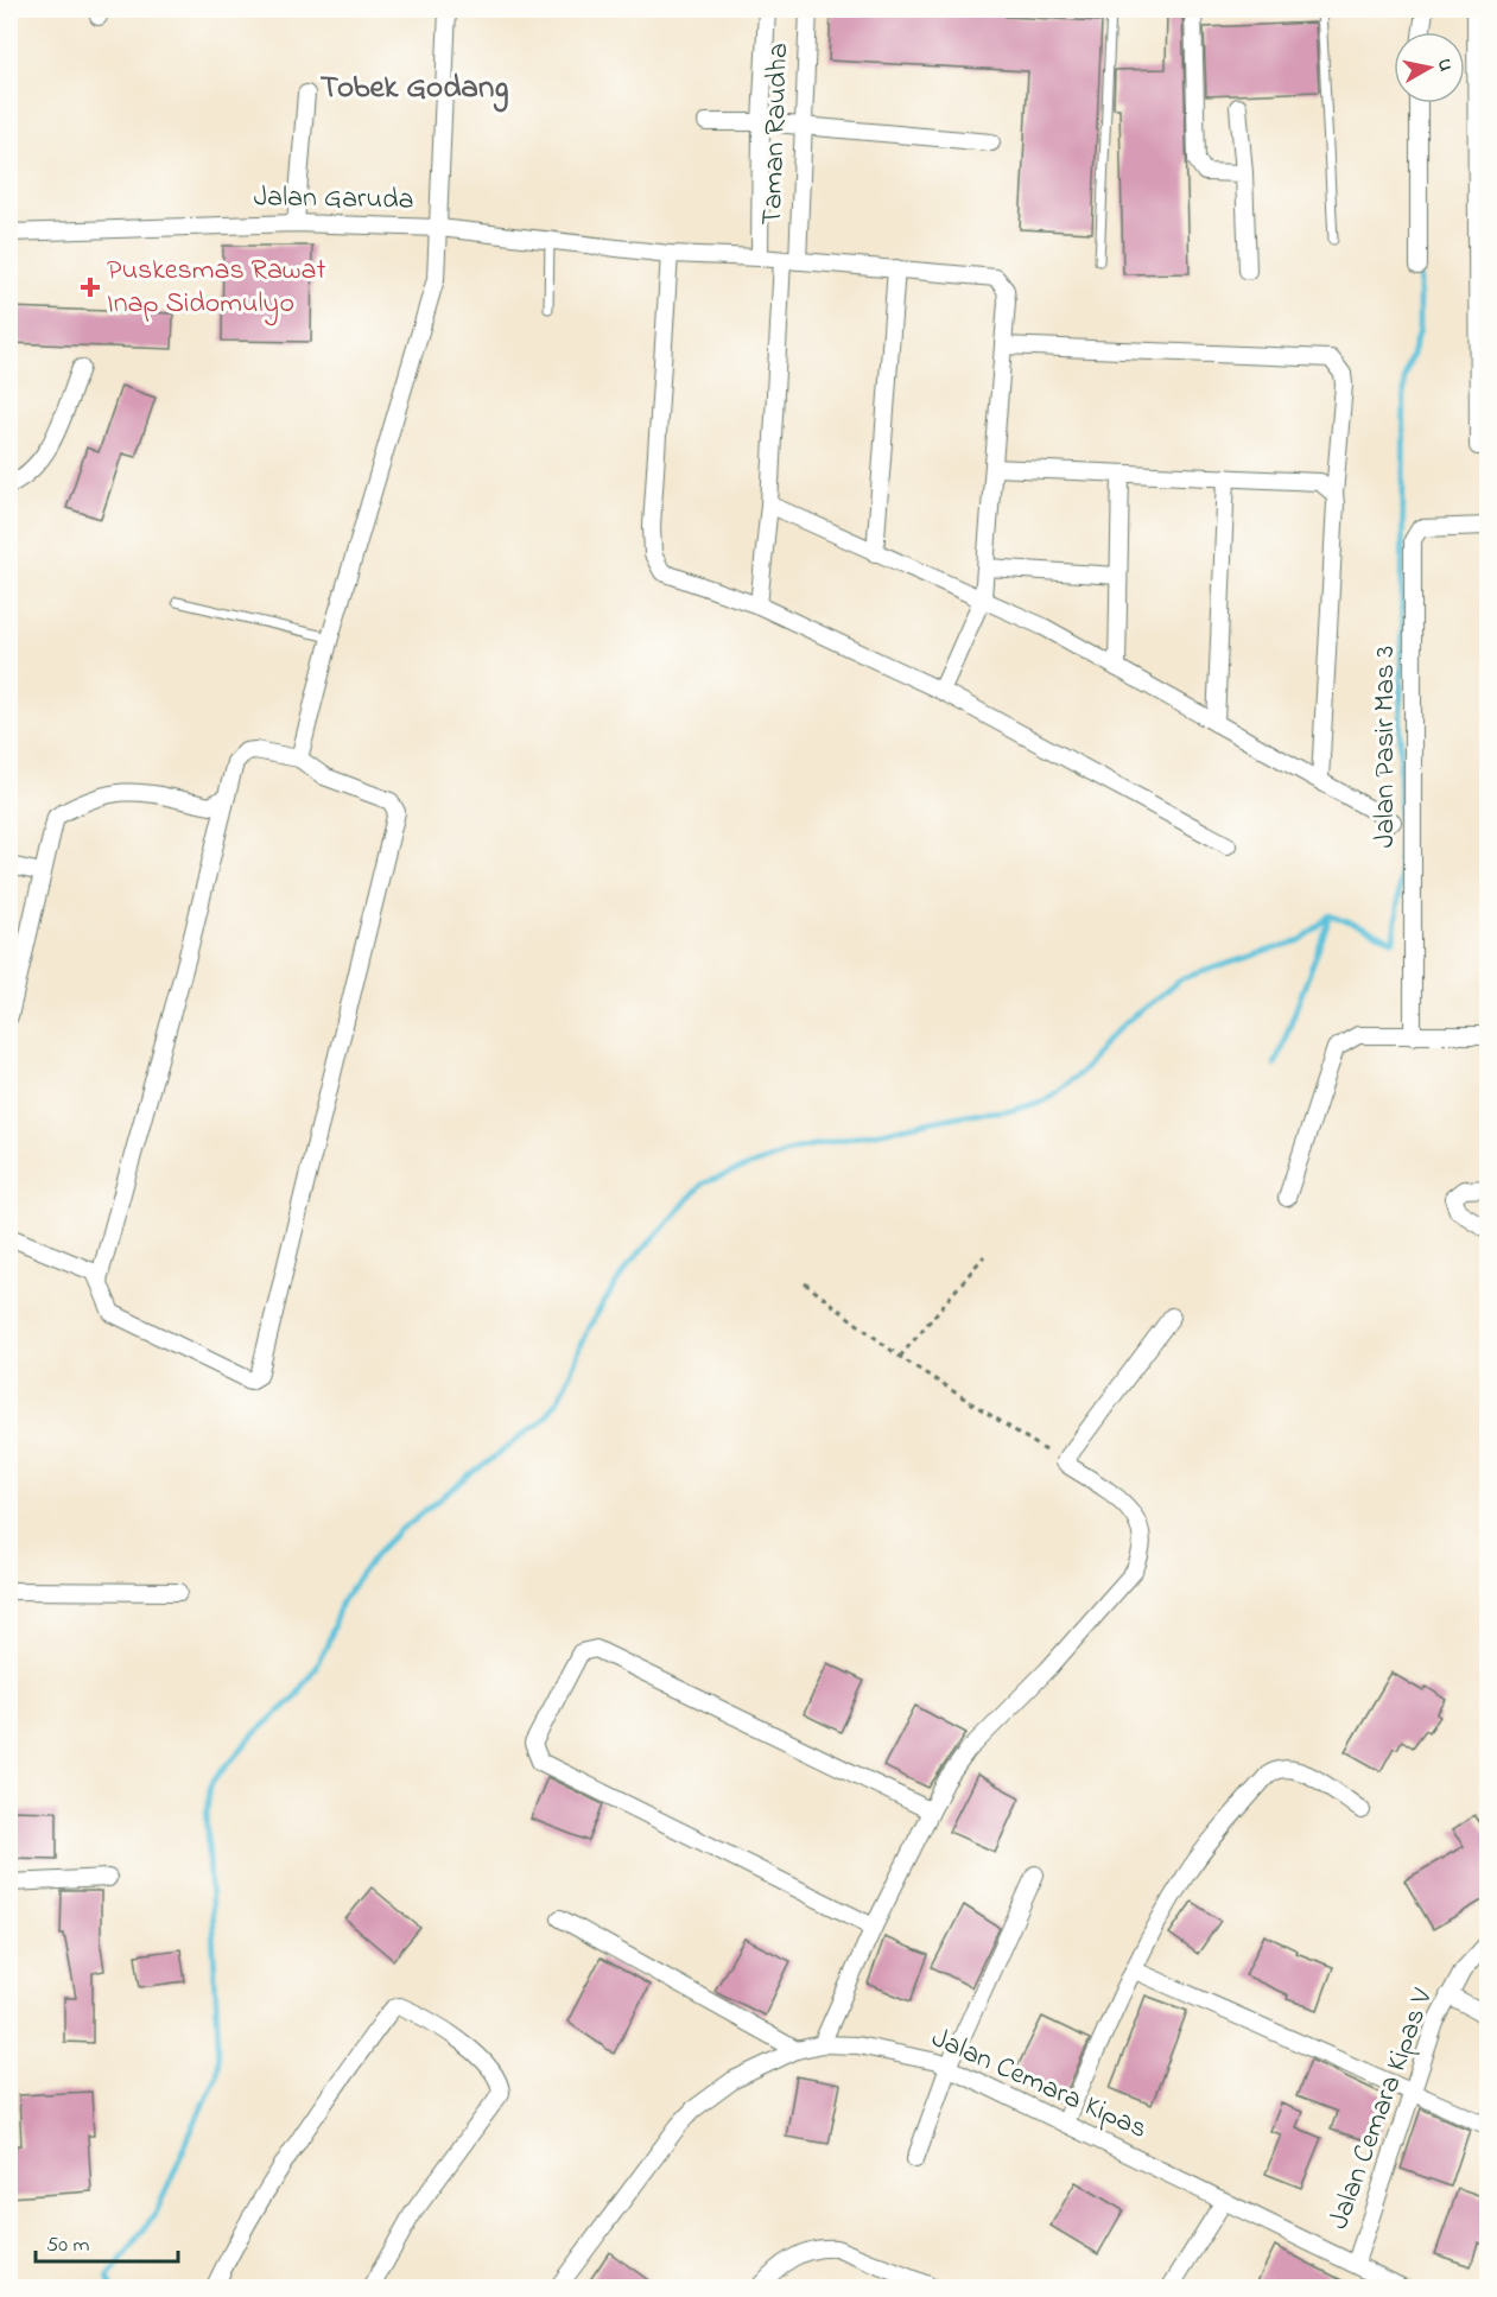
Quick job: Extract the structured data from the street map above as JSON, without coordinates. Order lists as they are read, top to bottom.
{
  "streets": {
    "street": [
      "Taman Raudha",
      "Jalan Garuda",
      "Jalan Pasir Mas 3",
      "Jalan Cemara Kipas",
      "Jalan Cemara Kipas V"
    ]
  },
  "crossings": [
    ["Jalan Cemara Kipas", "Jalan Cemara Kipas V"]
  ],
  "districts": ["Tobek Godang"],
  "places": {
    "health": ["Puskesmas Rawat Inap Sidomulyo"]
  },
  "scale_bar": "50 m",
  "north": "right"
}
